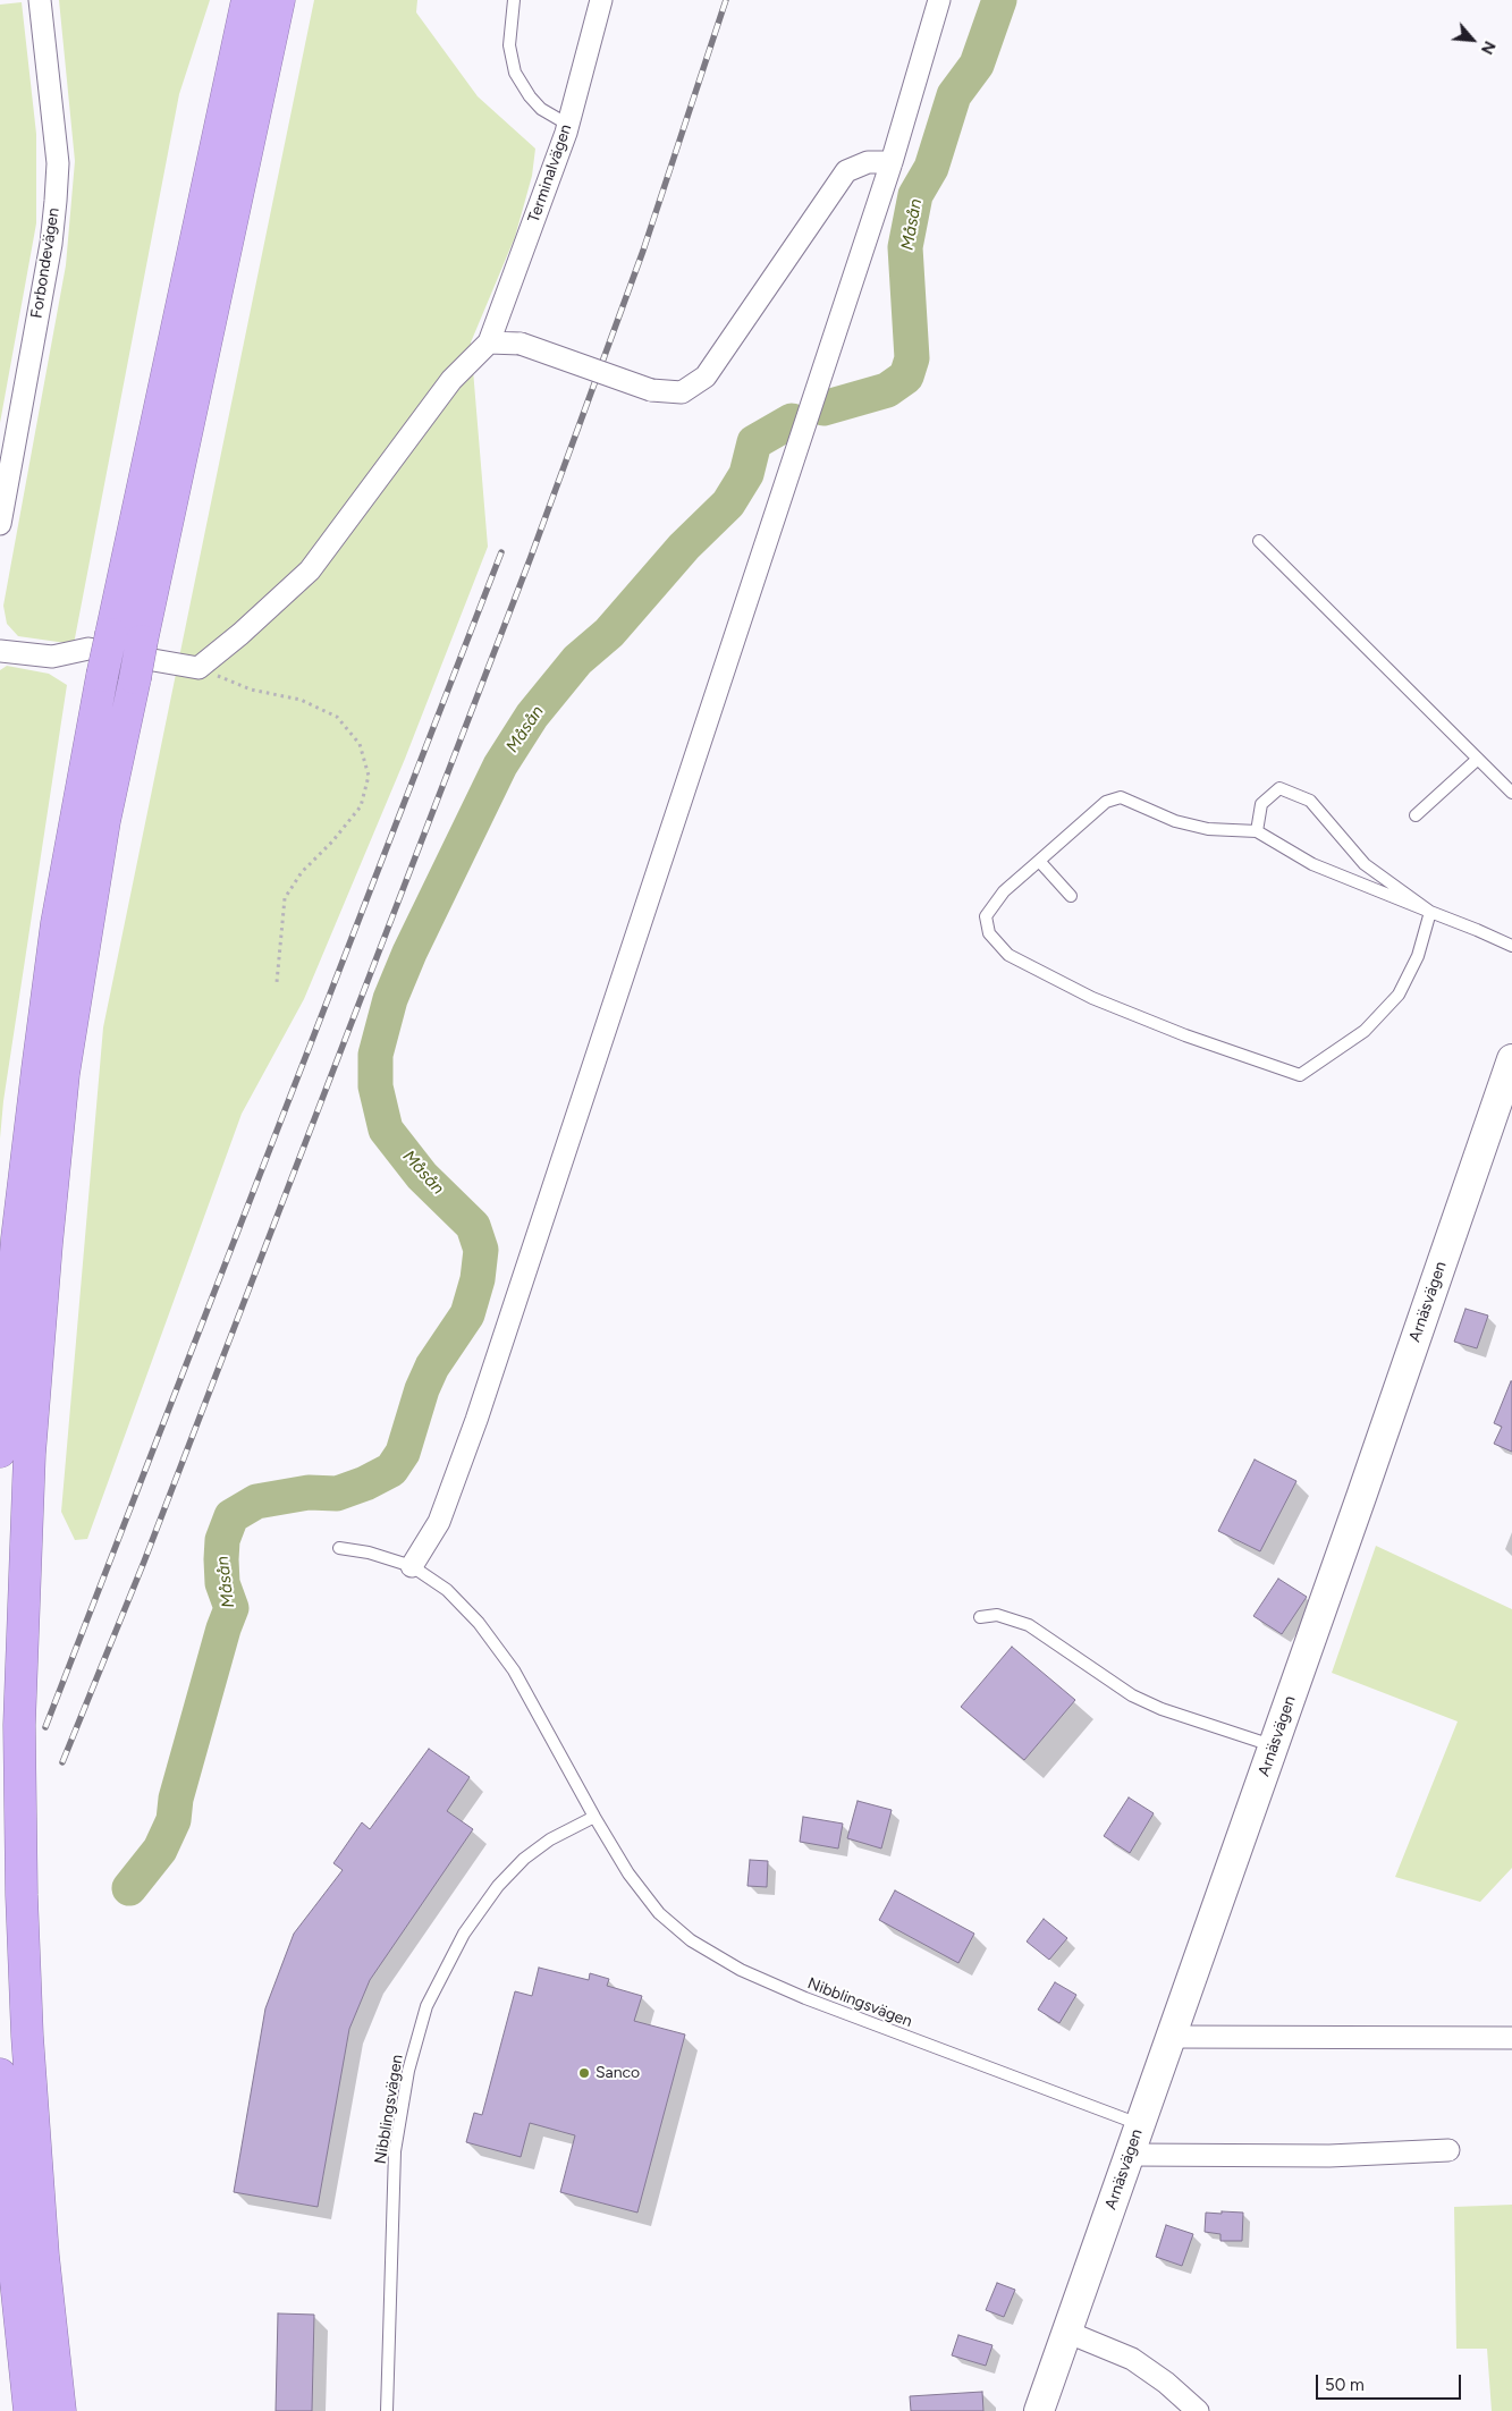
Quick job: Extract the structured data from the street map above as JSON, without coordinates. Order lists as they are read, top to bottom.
{
  "streets": {
    "street": ["Terminalvägen", "Forbondevägen", "Arnäsvägen"],
    "lane": ["Nibblingsvägen"]
  },
  "crossings": [
    ["Arnäsvägen", "Nibblingsvägen"]
  ],
  "water": ["Måsån"],
  "places": ["Sanco"],
  "scale_bar": "50 m",
  "north": "bottom right"
}
